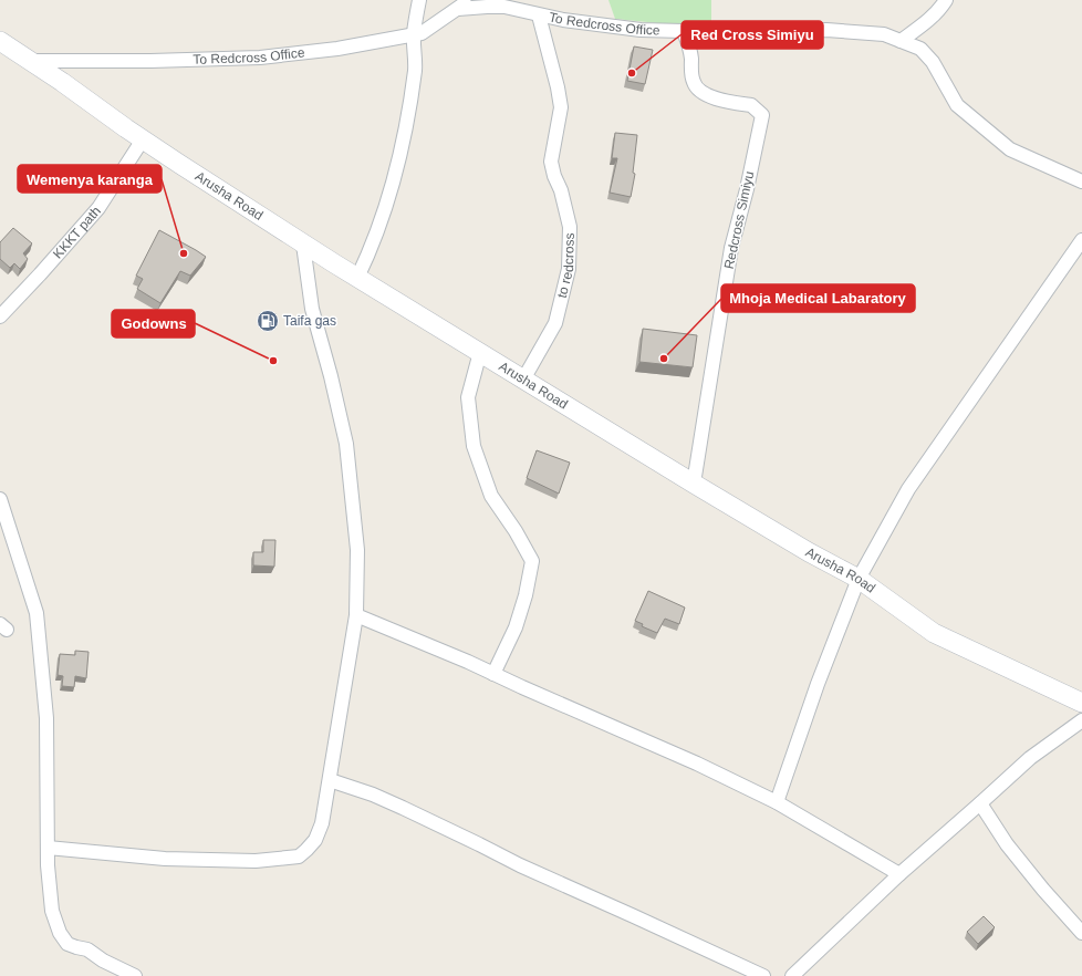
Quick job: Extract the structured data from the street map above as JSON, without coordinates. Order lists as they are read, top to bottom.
{
  "streets": {
    "main road": ["Arusha Road"],
    "street": [
      "To Redcross Office",
      "Redcross Simiyu",
      "KKKT path",
      "to redcross"
    ]
  },
  "crossings": [
    ["To Redcross Office", "Arusha Road"],
    ["To Redcross Office", "Redcross Simiyu"],
    ["To Redcross Office", "to redcross"],
    ["Arusha Road", "Redcross Simiyu"],
    ["Arusha Road", "KKKT path"],
    ["Arusha Road", "to redcross"]
  ],
  "places": {
    "other": [
      "Red Cross Simiyu",
      "Wemenya karanga",
      "Mhoja Medical Labaratory",
      "Godowns"
    ],
    "fuel station": ["Taifa gas"]
  }
}
